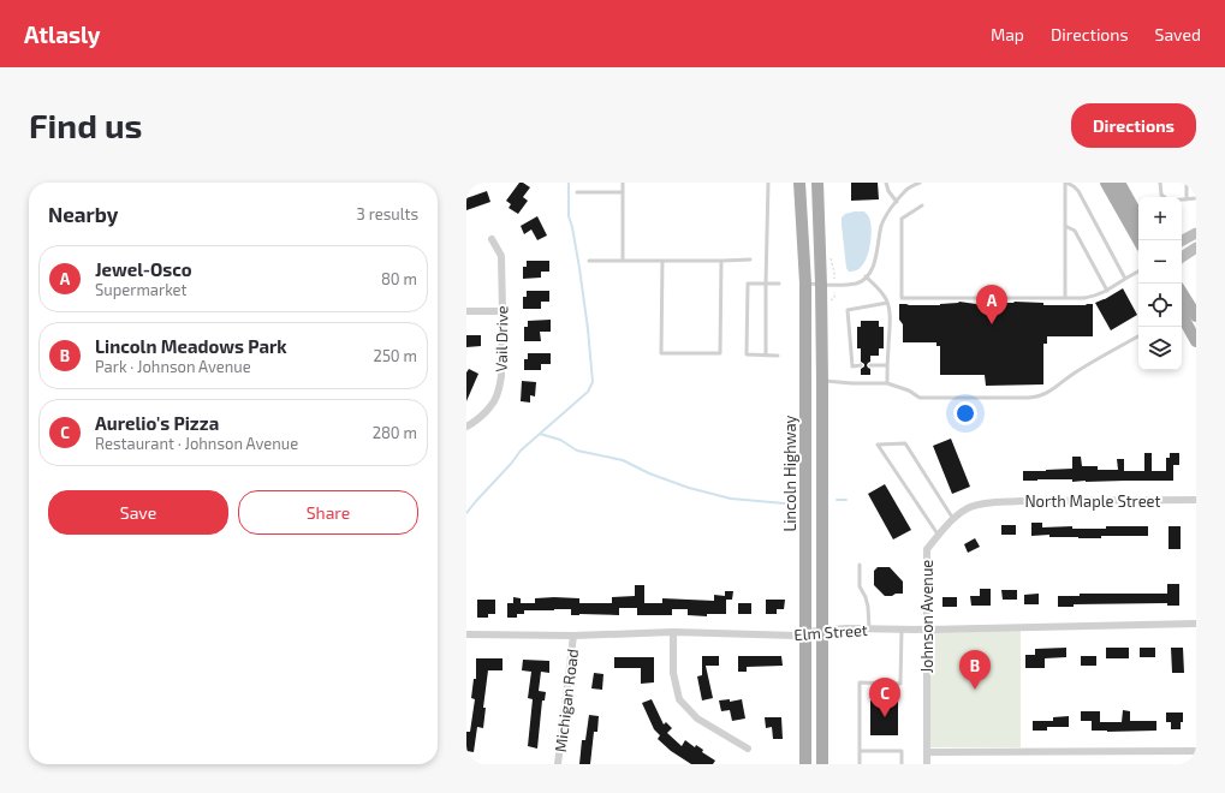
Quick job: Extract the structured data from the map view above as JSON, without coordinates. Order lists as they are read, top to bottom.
{
  "streets": {
    "main road": ["Lincoln Highway"],
    "street": [
      "Vail Drive",
      "North Maple Street",
      "Johnson Avenue",
      "Elm Street",
      "Michigan Road"
    ]
  },
  "crossings": [
    ["Lincoln Highway", "Elm Street"],
    ["North Maple Street", "Johnson Avenue"],
    ["Johnson Avenue", "Elm Street"],
    ["Elm Street", "Michigan Road"]
  ],
  "page": {
    "header": "Atlasly",
    "nav": ["Map", "Directions", "Saved"],
    "buttons": [
      "Directions",
      ["Save", "Share"]
    ],
    "title": "Find us",
    "heading": ["Nearby", "3 results"],
    "map_buttons": ["+", "−"],
    "list": [
      {
        "mark": "A",
        "name": "Jewel-Osco",
        "note": "Supermarket",
        "value": "80 m"
      },
      {
        "mark": "B",
        "name": "Lincoln Meadows Park",
        "note": "Park · Johnson Avenue",
        "value": "250 m"
      },
      {
        "mark": "C",
        "name": "Aurelio's Pizza",
        "note": "Restaurant · Johnson Avenue",
        "value": "280 m"
      }
    ],
    "pins": ["A", "B", "C"]
  }
}
